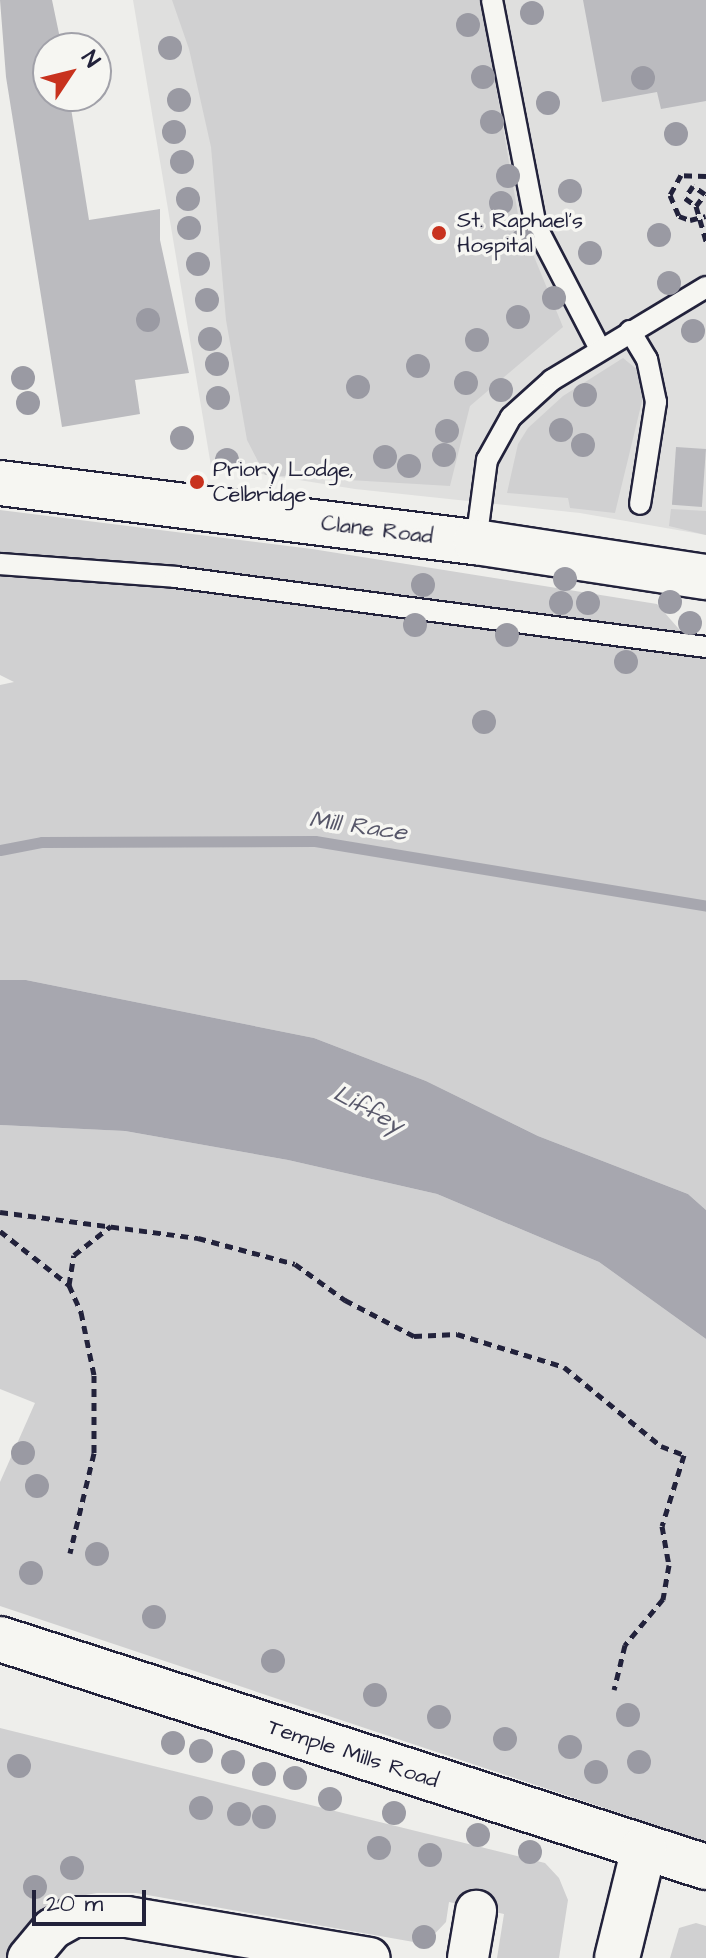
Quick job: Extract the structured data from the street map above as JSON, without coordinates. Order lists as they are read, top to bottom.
{
  "streets": {
    "street": ["Clane Road", "Temple Mills Road"]
  },
  "water": ["Mill Race", "Liffey"],
  "places": ["St. Raphael's Hospital", "Priory Lodge, Celbridge"],
  "scale_bar": "20 m",
  "north": "top right"
}
